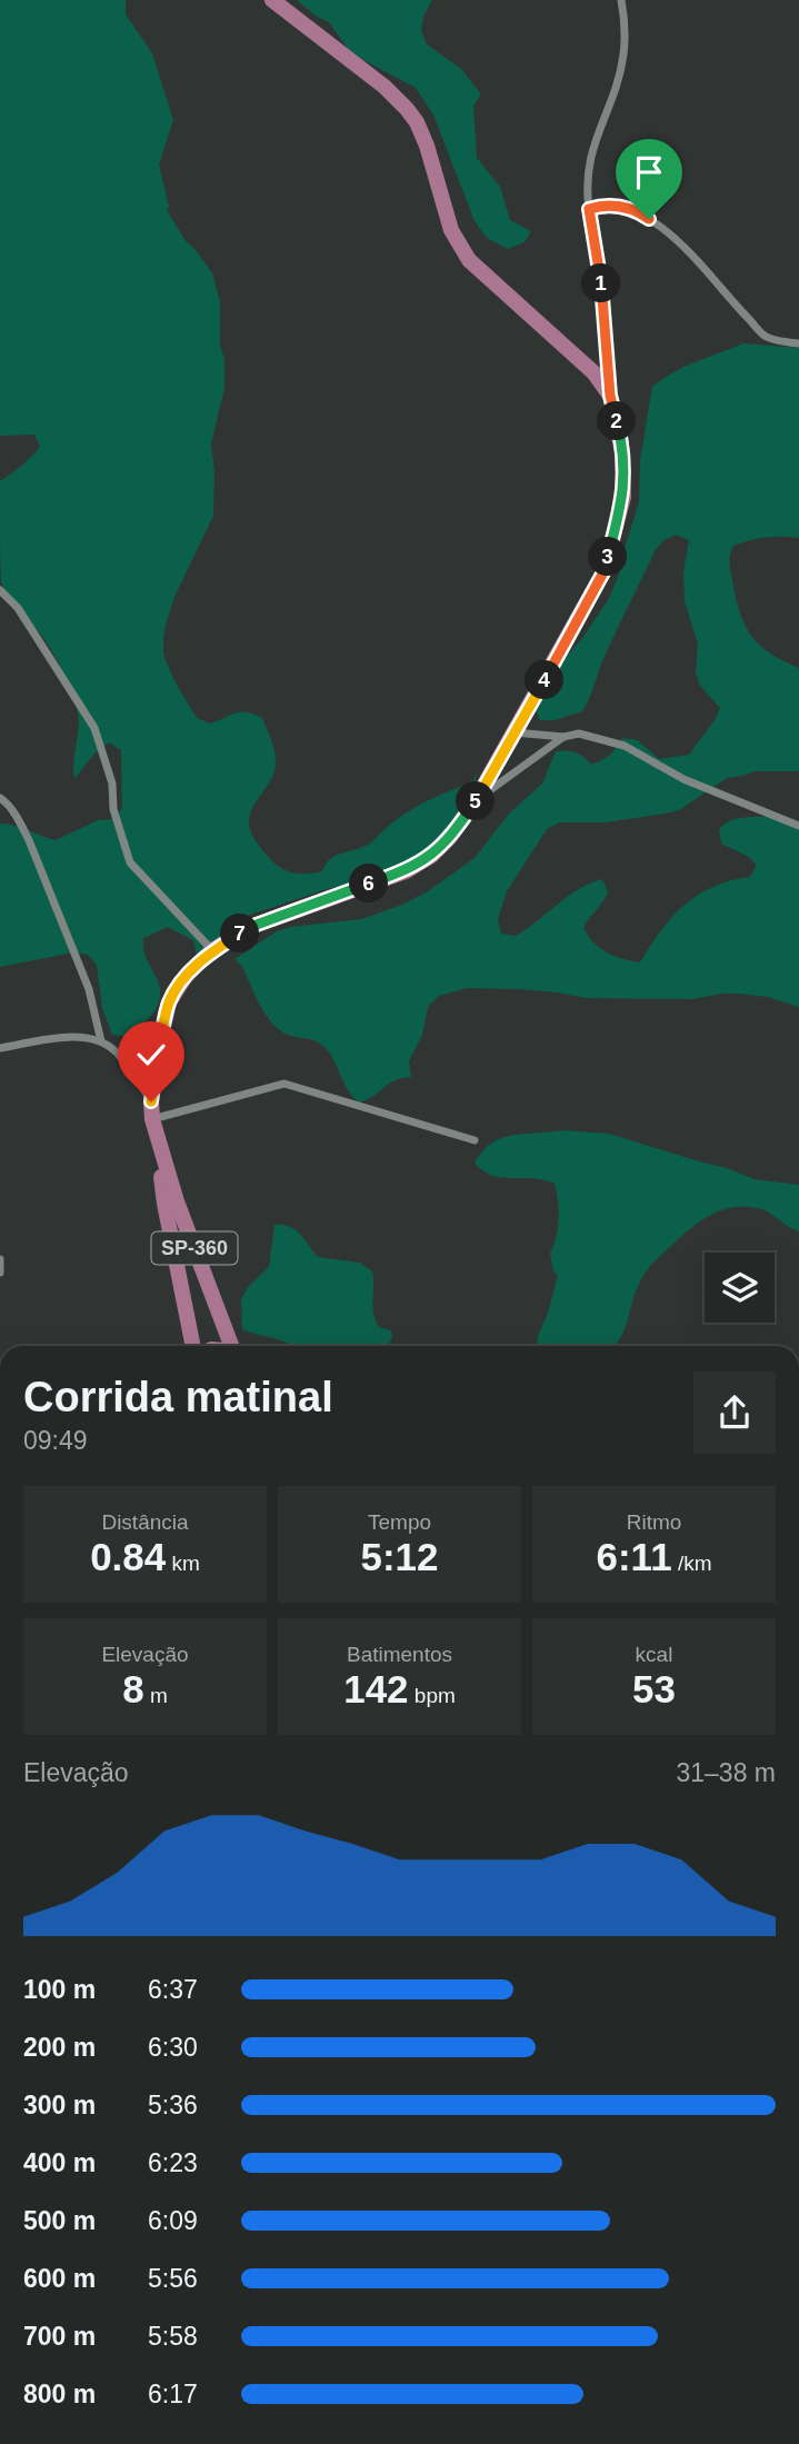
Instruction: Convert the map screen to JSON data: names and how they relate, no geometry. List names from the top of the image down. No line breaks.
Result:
{"streets":{"main road":["SP-360"]},"page":{"pins":["1","2","3","4","5","6","7"],"heading":["Corrida matinal","09:49"],"stats":[["Distância","0.84 km"],["Tempo","5:12"],["Ritmo","6:11 /km"],["Elevação","8 m"],["Batimentos","142 bpm"],["kcal","53"]],"chart":["Elevação","31–38 m"],"list":[{"name":"100 m","note":"6:37"},{"name":"200 m","note":"6:30"},{"name":"300 m","note":"5:36"},{"name":"400 m","note":"6:23"},{"name":"500 m","note":"6:09"},{"name":"600 m","note":"5:56"},{"name":"700 m","note":"5:58"},{"name":"800 m","note":"6:17"}]}}
